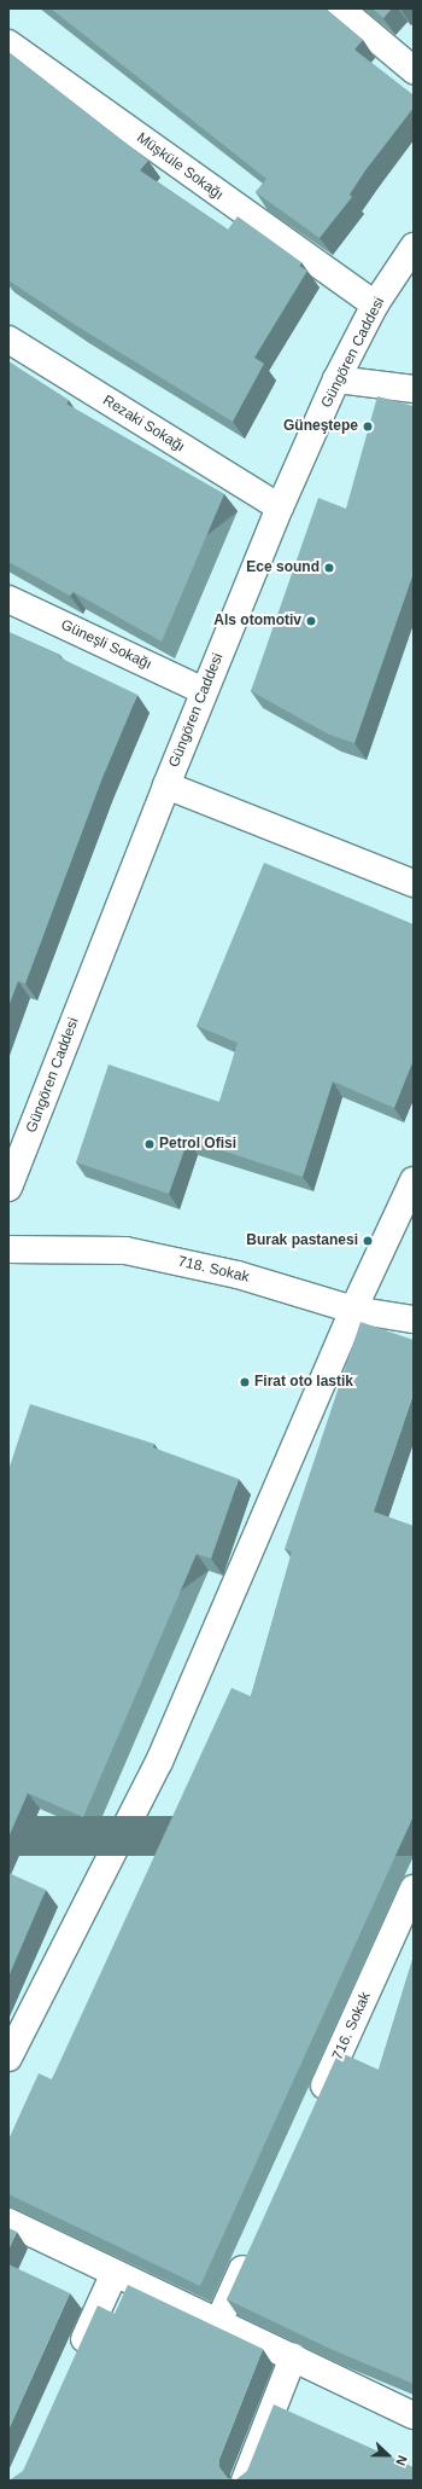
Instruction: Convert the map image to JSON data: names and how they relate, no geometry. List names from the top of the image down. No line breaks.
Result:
{"streets":{"street":["Müşküle Sokağı","Güngören Caddesi","Rezaki Sokağı","Güneşli Sokağı","718. Sokak","716. Sokak"]},"crossings":[["Müşküle Sokağı","Güngören Caddesi"],["Güngören Caddesi","Rezaki Sokağı"],["Güngören Caddesi","Güneşli Sokağı"]],"places":["Güneştepe","Ece sound","Als otomotiv","Petrol Ofisi","Burak pastanesi","Firat oto lastik"],"north":"right"}
